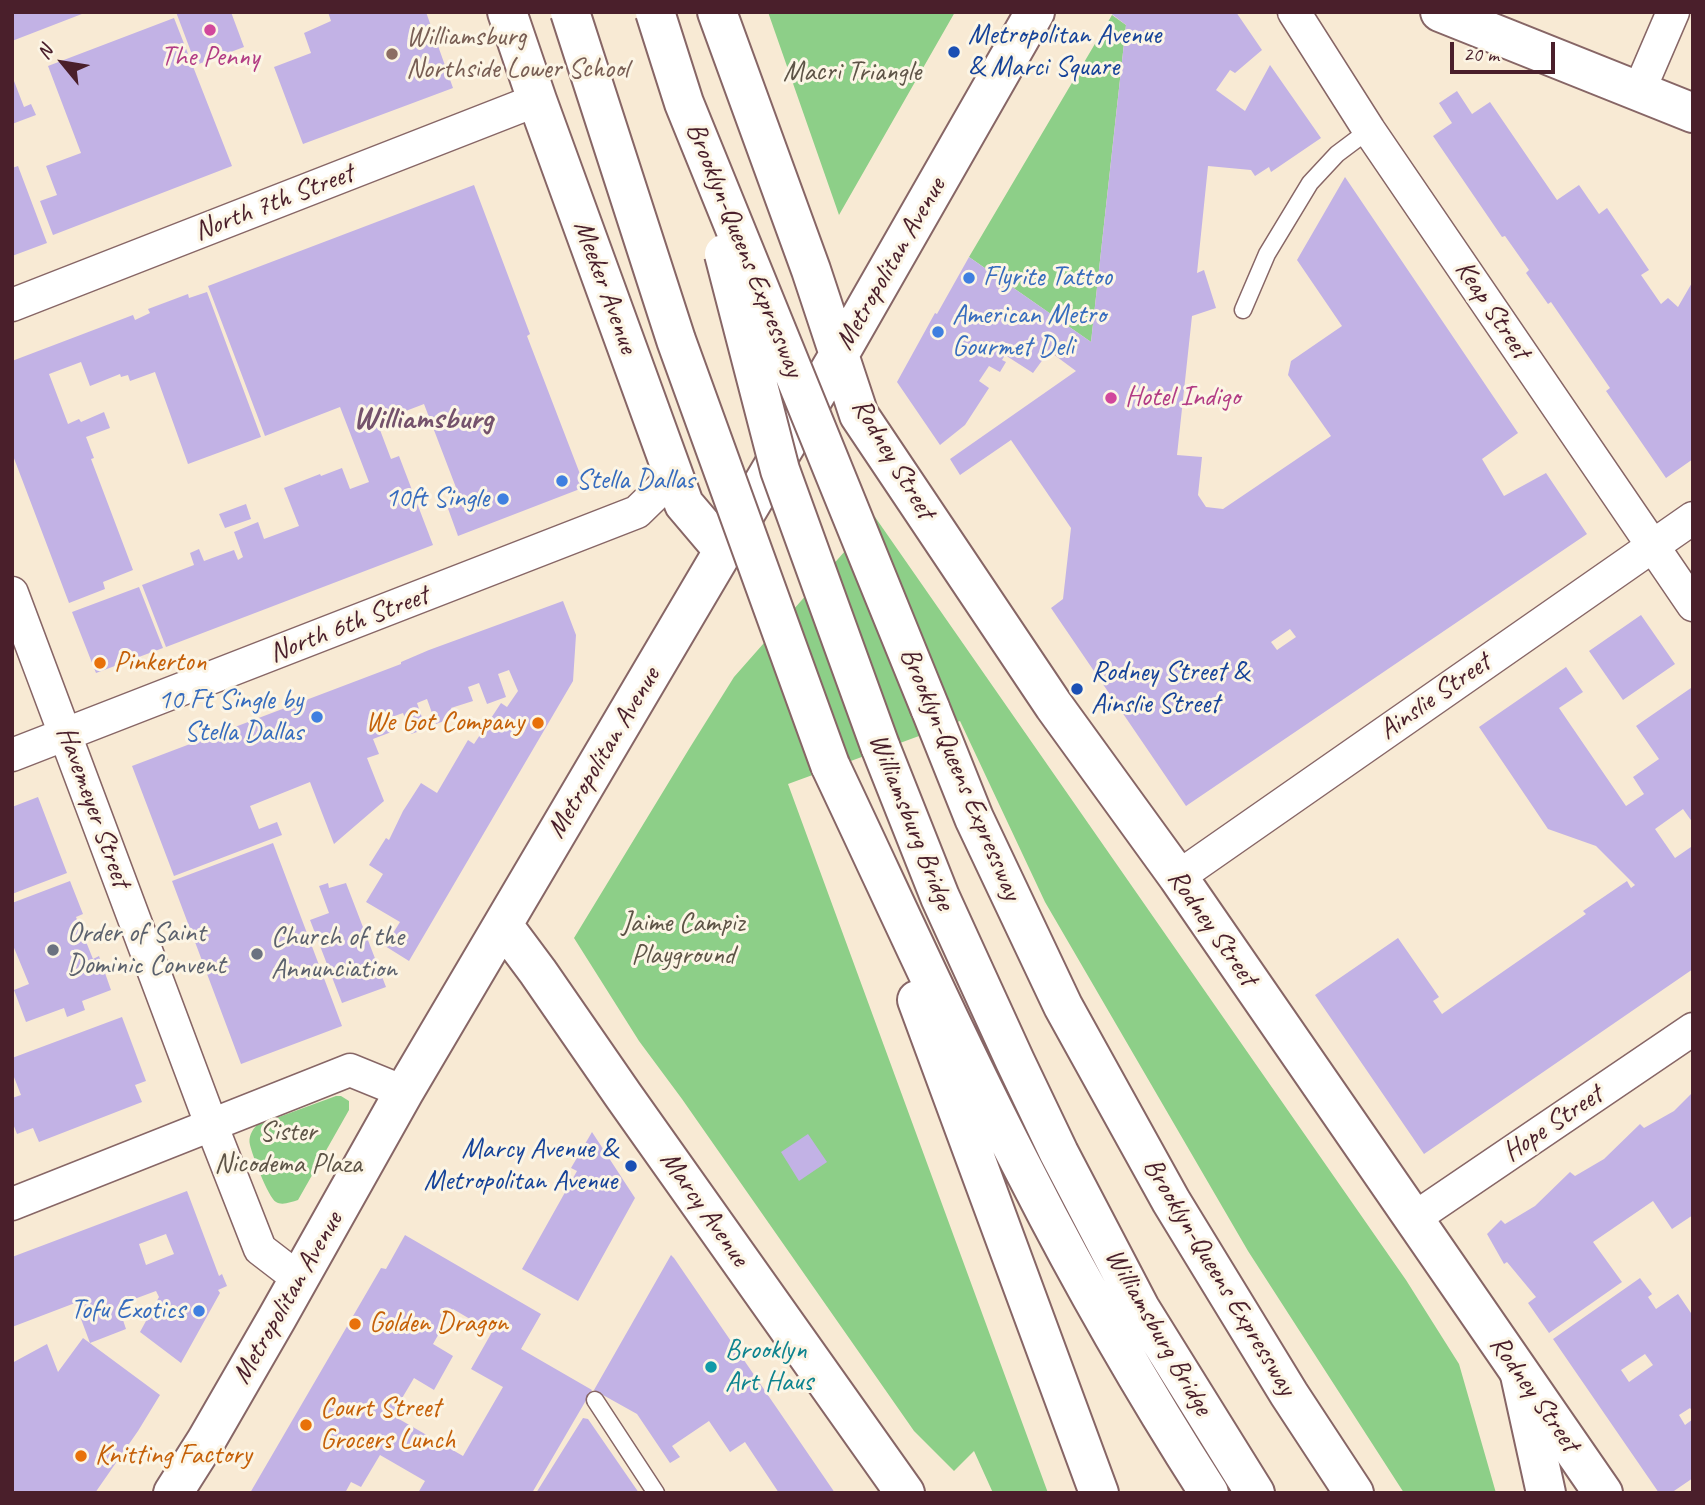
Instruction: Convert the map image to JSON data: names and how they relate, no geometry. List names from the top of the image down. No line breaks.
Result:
{"streets":{"main road":["Brooklyn-Queens Expressway","Metropolitan Avenue","Meeker Avenue","Rodney Street","Williamsburg Bridge","Marcy Avenue"],"street":["North 7th Street","Keap Street","North 6th Street","Ainslie Street","Havemeyer Street","Hope Street"]},"crossings":[["North 7th Street","Meeker Avenue"],["Brooklyn-Queens Expressway","Williamsburg Bridge"],["Metropolitan Avenue","Meeker Avenue"],["Metropolitan Avenue","Rodney Street"],["Metropolitan Avenue","Havemeyer Street"],["Metropolitan Avenue","Marcy Avenue"],["Meeker Avenue","North 6th Street"],["Keap Street","Ainslie Street"],["Rodney Street","Ainslie Street"],["Rodney Street","Hope Street"],["North 6th Street","Havemeyer Street"]],"districts":["Williamsburg"],"parks":["Macri Triangle","Jaime Campiz Playground","Sister Nicodema Plaza"],"places":["The Penny","Metropolitan Avenue & Marci Square","Williamsburg Northside Lower School","Flyrite Tattoo","American Metro Gourmet Deli","Hotel Indigo","Stella Dallas","10ft Single","Pinkerton","Rodney Street & Ainslie Street","10 Ft Single by Stella Dallas","We Got Company","Order of Saint Dominic Convent","Church of the Annunciation","Marcy Avenue & Metropolitan Avenue","Tofu Exotics","Golden Dragon","Brooklyn Art Haus","Court Street Grocers Lunch","Knitting Factory"],"scale_bar":"20 m","north":"top left"}
